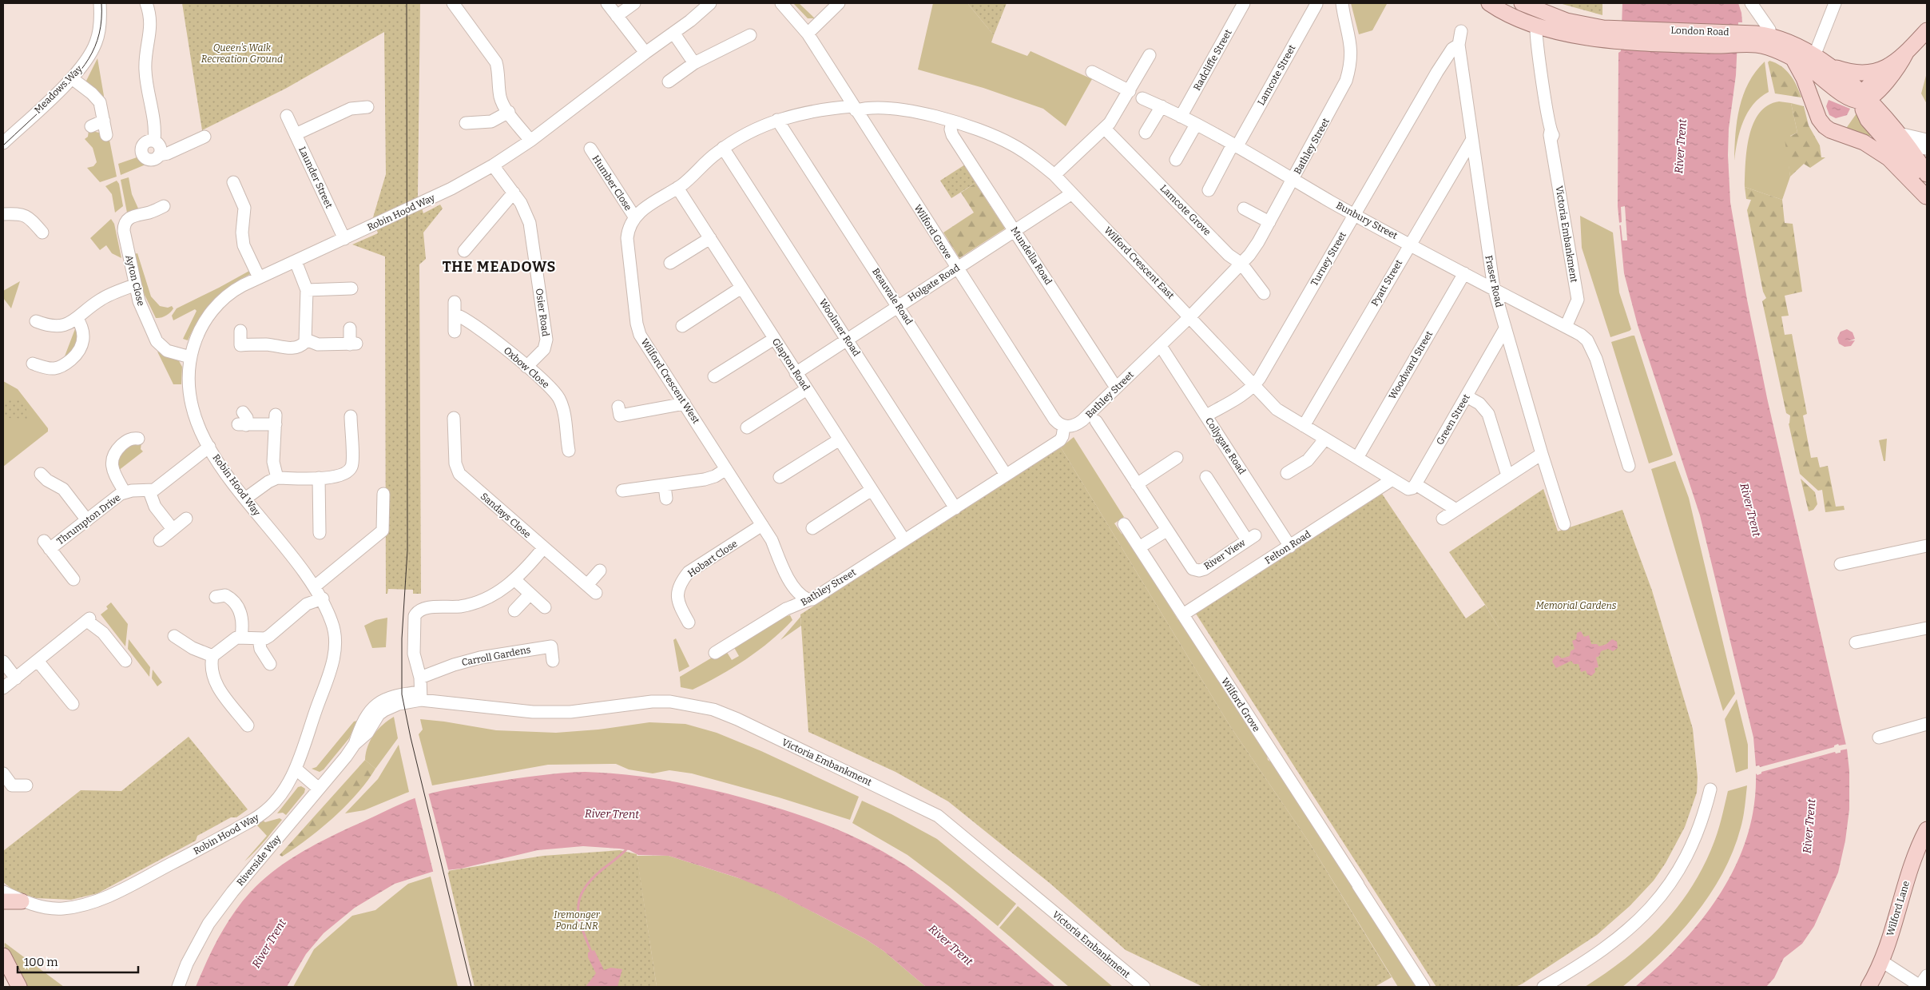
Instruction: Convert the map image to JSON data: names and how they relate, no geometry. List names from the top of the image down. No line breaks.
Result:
{"streets":{"main road":["London Road","Wilford Lane"],"street":["Radcliffe Street","Lamcote Street","Meadows Way","Bathley Street","Launder Street","Humber Close","Lamcote Grove","Robin Hood Way","Bunbury Street","Wilford Grove","Victoria Embankment","Mundella Road","Turney Street","Wilford Crescent East","Ayton Close","Fraser Road","Holgate Road","Pyatt Street","Beauvale Road","Osier Road","Woolmer Road","Glapton Road","Woodward Street","Oxbow Close","Wilford Crescent West","Green Street","Collygate Road","Sandays Close","Thrumpton Drive","Felton Road","River View","Hobart Close","Carroll Gardens","Riverside Way"]},"crossings":[["London Road","Victoria Embankment"],["Radcliffe Street","Bunbury Street"],["Lamcote Street","Bunbury Street"],["Bathley Street","Lamcote Grove"],["Bathley Street","Bunbury Street"],["Bathley Street","Wilford Grove"],["Bathley Street","Mundella Road"],["Bathley Street","Wilford Crescent East"],["Bathley Street","Beauvale Road"],["Bathley Street","Woolmer Road"],["Bathley Street","Glapton Road"],["Bathley Street","Wilford Crescent West"],["Bathley Street","Collygate Road"],["Launder Street","Robin Hood Way"],["Humber Close","Wilford Crescent West"],["Robin Hood Way","Ayton Close"],["Robin Hood Way","Osier Road"],["Robin Hood Way","Thrumpton Drive"],["Bunbury Street","Victoria Embankment"],["Bunbury Street","Turney Street"],["Bunbury Street","Fraser Road"],["Bunbury Street","Pyatt Street"],["Bunbury Street","Woodward Street"],["Wilford Grove","Wilford Crescent East"],["Wilford Grove","Holgate Road"],["Wilford Grove","Felton Road"],["Victoria Embankment","Riverside Way"],["Mundella Road","Wilford Crescent East"],["Mundella Road","Holgate Road"],["Turney Street","Wilford Crescent East"],["Turney Street","Fraser Road"],["Turney Street","Collygate Road"],["Wilford Crescent East","Holgate Road"],["Wilford Crescent East","Pyatt Street"],["Wilford Crescent East","Woodward Street"],["Wilford Crescent East","Felton Road"],["Fraser Road","Pyatt Street"],["Fraser Road","Green Street"],["Holgate Road","Beauvale Road"],["Holgate Road","Woolmer Road"],["Holgate Road","Glapton Road"],["Osier Road","Oxbow Close"],["Wilford Crescent West","Hobart Close"],["Collygate Road","Felton Road"]],"districts":["THE MEADOWS"],"water":["River Trent"],"parks":["Queen's Walk Recreation Ground","Memorial Gardens","Iremonger Pond LNR"],"scale_bar":"100 m"}
